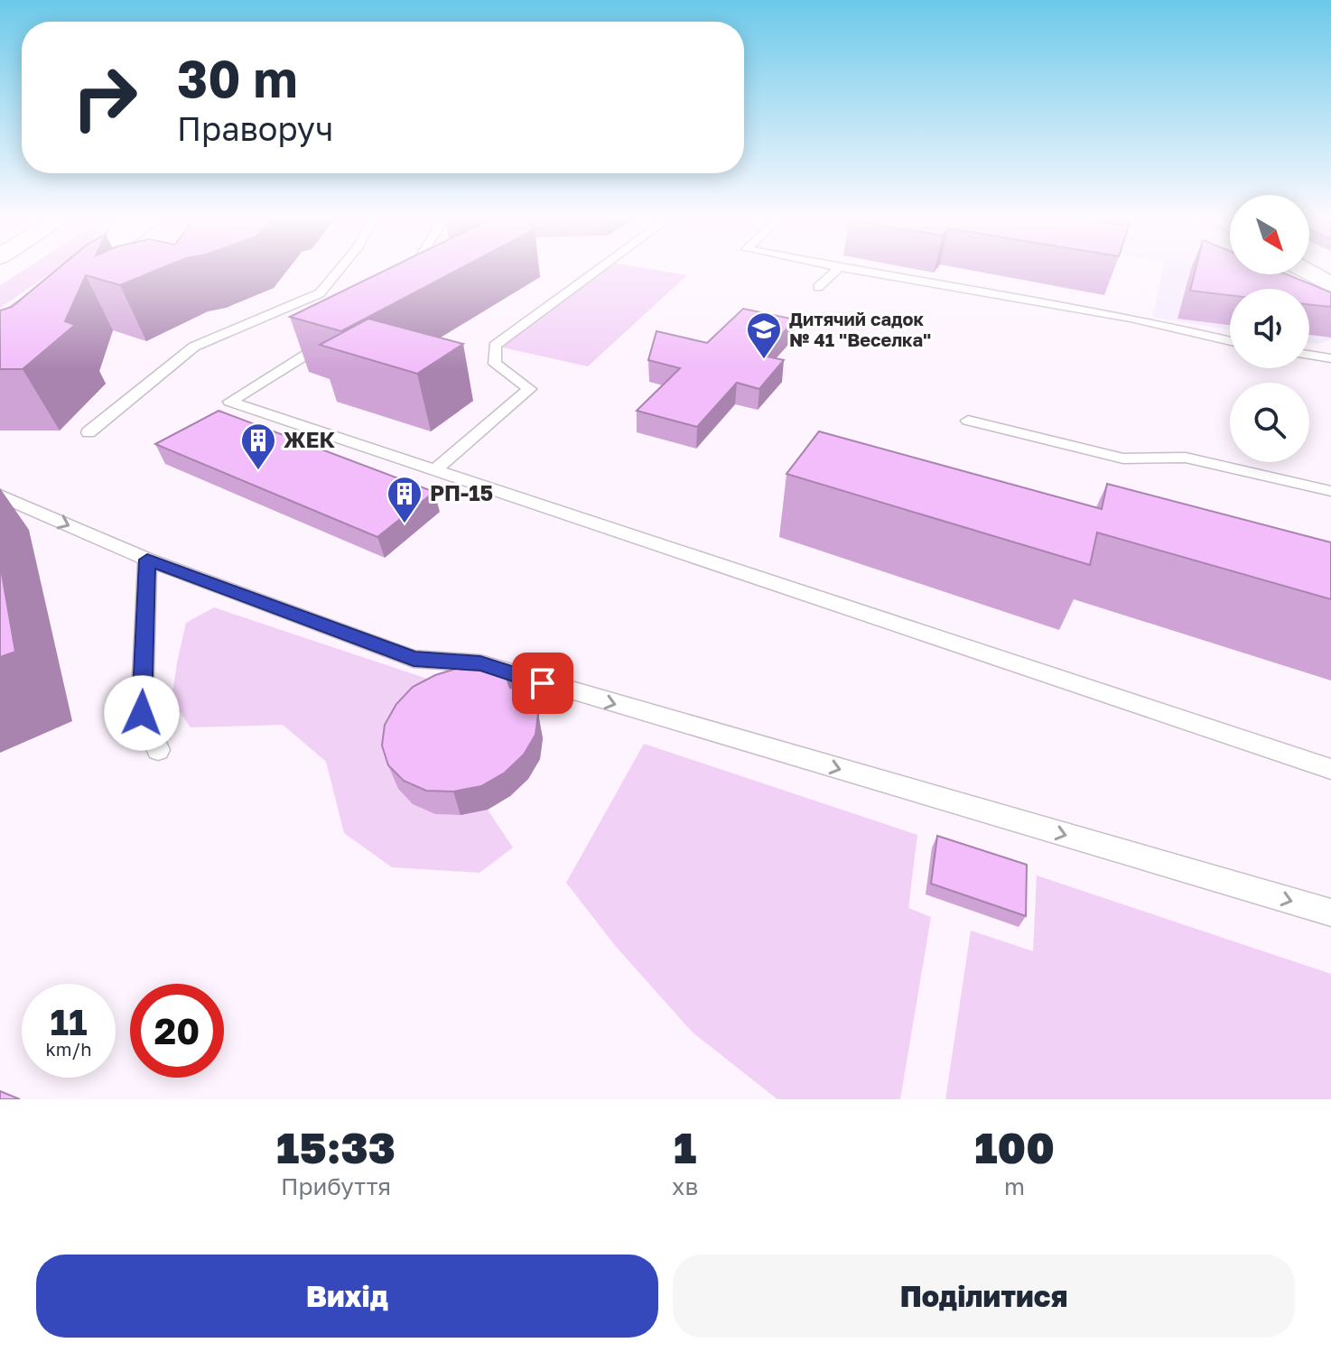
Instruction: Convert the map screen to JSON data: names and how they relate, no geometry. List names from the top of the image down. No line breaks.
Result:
{"places":{"school or university":["Дитячий садок № 41 \"Веселка\""],"building":["ЖЕК","РП-15"]},"north":"bottom right","page":{"turn":["30 m","Праворуч"],"speed":"11 km/h","limit":"20","eta":["15:33","Прибуття","1","хв","100","m"],"buttons":["Вихід","Поділитися"]}}
